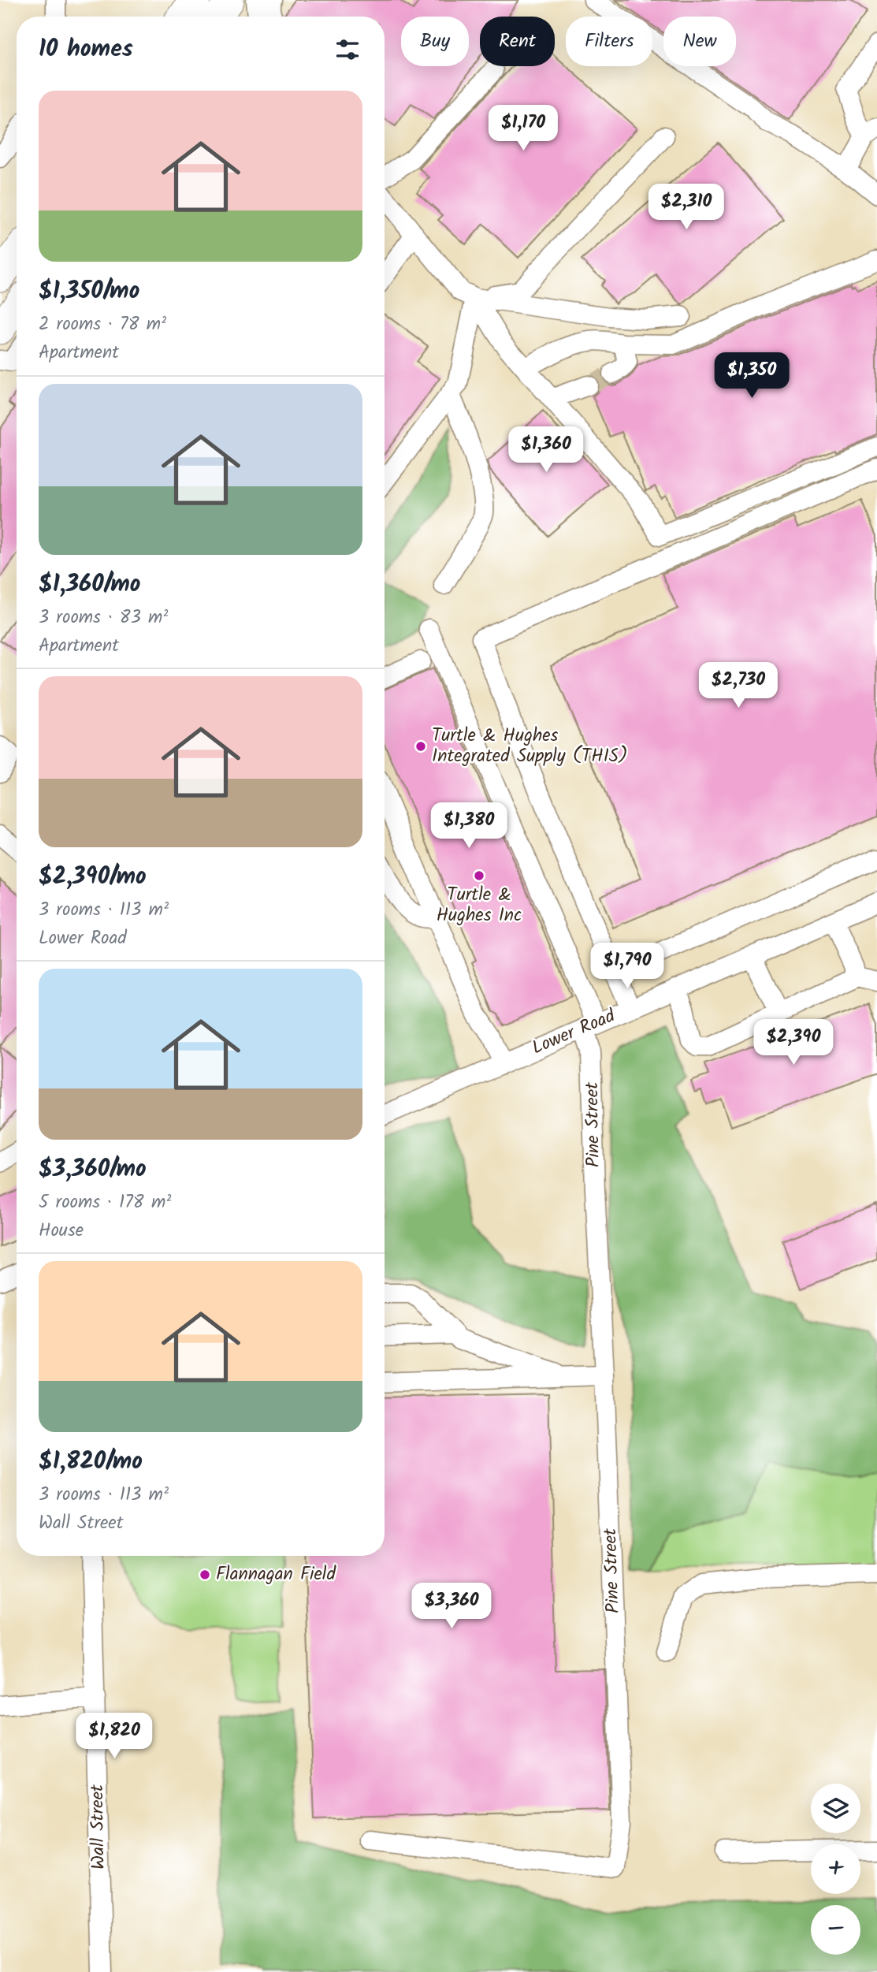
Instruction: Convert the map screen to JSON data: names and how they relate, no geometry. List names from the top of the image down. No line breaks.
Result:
{"streets":{"street":["Lower Road","Pine Street","Wall Street"]},"crossings":[["Lower Road","Pine Street"]],"places":["Turtle & Hughes Integrated Supply (THIS)","Turtle & Hughes Inc","Flannagan Field"],"page":{"chip":["Buy","Rent","Filters","New"],"heading":"10 homes","list":[{"name":"$1,350/mo","note":"2 rooms · 78 m² · Apartment"},{"name":"$1,360/mo","note":"3 rooms · 83 m² · Apartment"},{"name":"$2,390/mo","note":"3 rooms · 113 m² · Lower Road"},{"name":"$3,360/mo","note":"5 rooms · 178 m² · House"},{"name":"$1,820/mo","note":"3 rooms · 113 m² · Wall Street"}],"price":["$1,170","$2,310","$1,350","$1,360","$2,730","$1,380","$1,790","$2,390","$3,360","$1,820"],"map_buttons":["+","−"]}}
